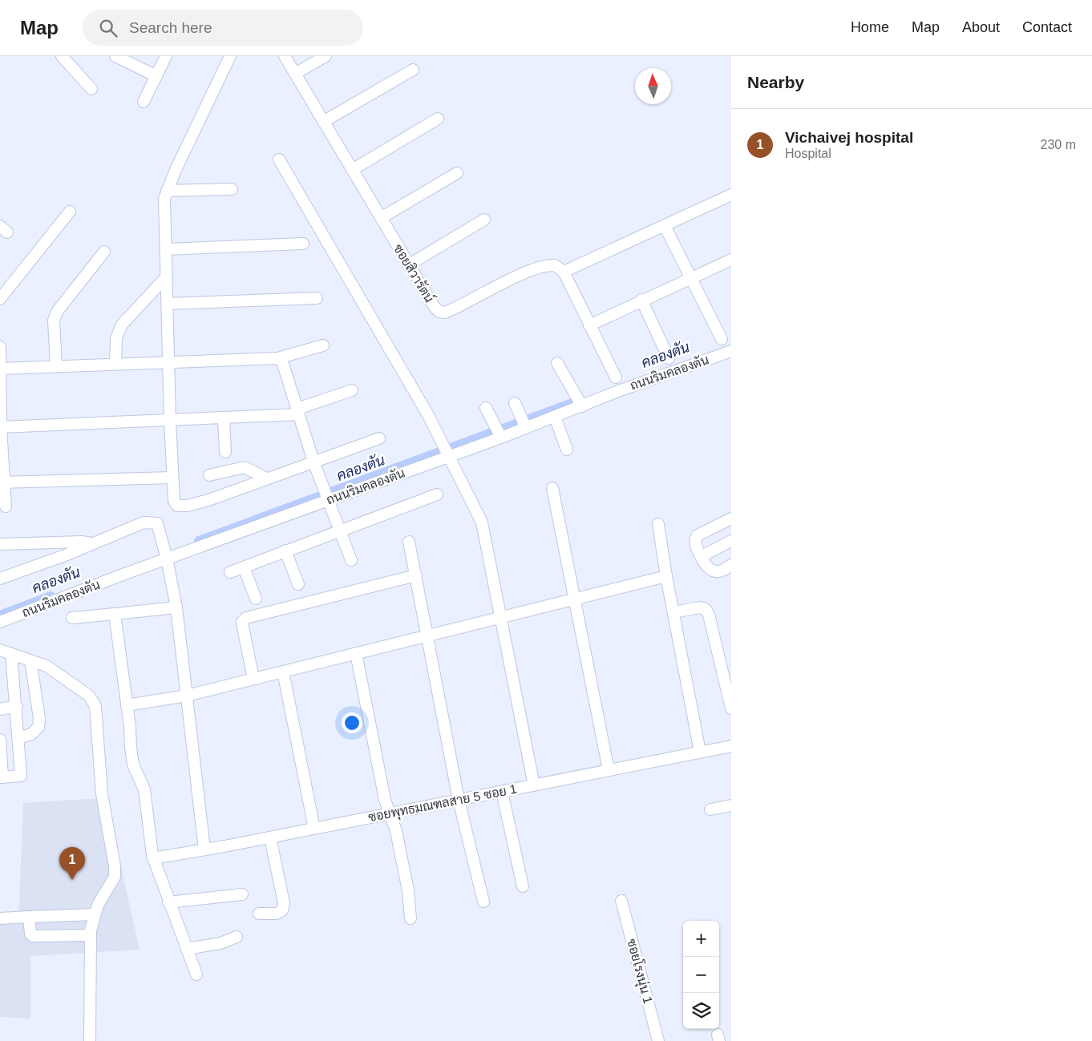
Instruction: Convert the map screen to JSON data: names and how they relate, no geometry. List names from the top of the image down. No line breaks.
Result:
{"streets":{"street":["ซอยสิวารัตน์","ถนนริมคลองตัน","ซอยพุทธมณฑลสาย 5 ซอย 1","ซอยโรงนุ่น 1"]},"water":["คลองตัน"],"north":"top","page":{"header":"Map","search":"Search here","nav":["Home","Map","About","Contact"],"heading":"Nearby","list":[{"mark":"1","name":"Vichaivej hospital","note":"Hospital","value":"230 m"}],"pins":"1","map_buttons":["+","−"]}}
